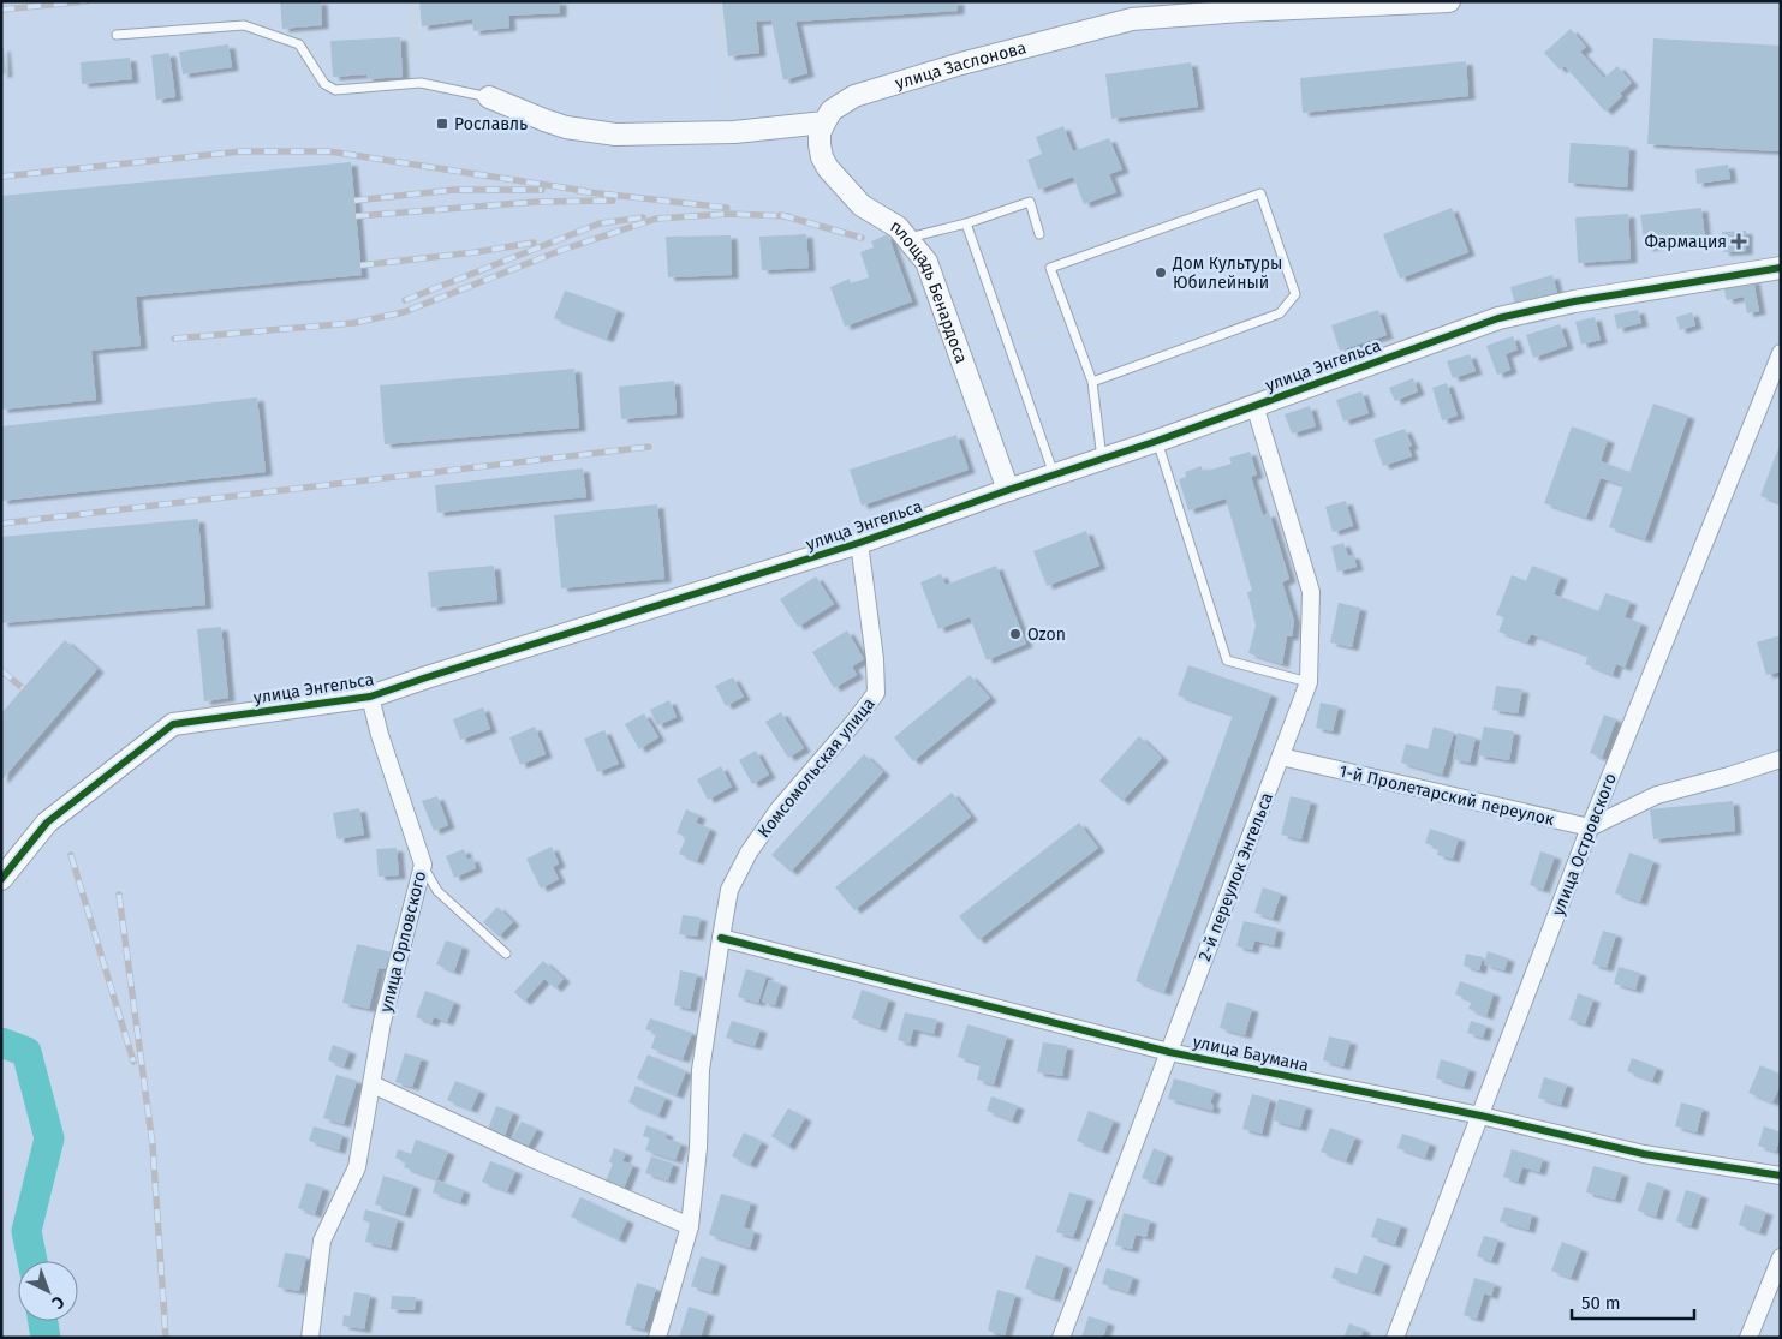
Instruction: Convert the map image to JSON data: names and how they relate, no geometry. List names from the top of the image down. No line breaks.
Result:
{"streets":{"street":["улица Заслонова","площадь Бенардоса","улица Энгельса","Комсомольская улица","1-й Пролетарский переулок","улица Островского","2-й переулок Энгельса","улица Орловского","улица Баумана"]},"crossings":[["улица Заслонова","площадь Бенардоса"],["площадь Бенардоса","улица Энгельса"],["улица Энгельса","Комсомольская улица"],["улица Энгельса","2-й переулок Энгельса"],["улица Энгельса","улица Орловского"],["Комсомольская улица","улица Баумана"],["1-й Пролетарский переулок","улица Островского"],["1-й Пролетарский переулок","2-й переулок Энгельса"],["улица Островского","улица Баумана"],["2-й переулок Энгельса","улица Баумана"]],"places":{"transit":["Рославль"],"health":["Фармация"],"other":["Дом Культуры Юбилейный","Ozon"]},"scale_bar":"50 m","north":"bottom right"}
